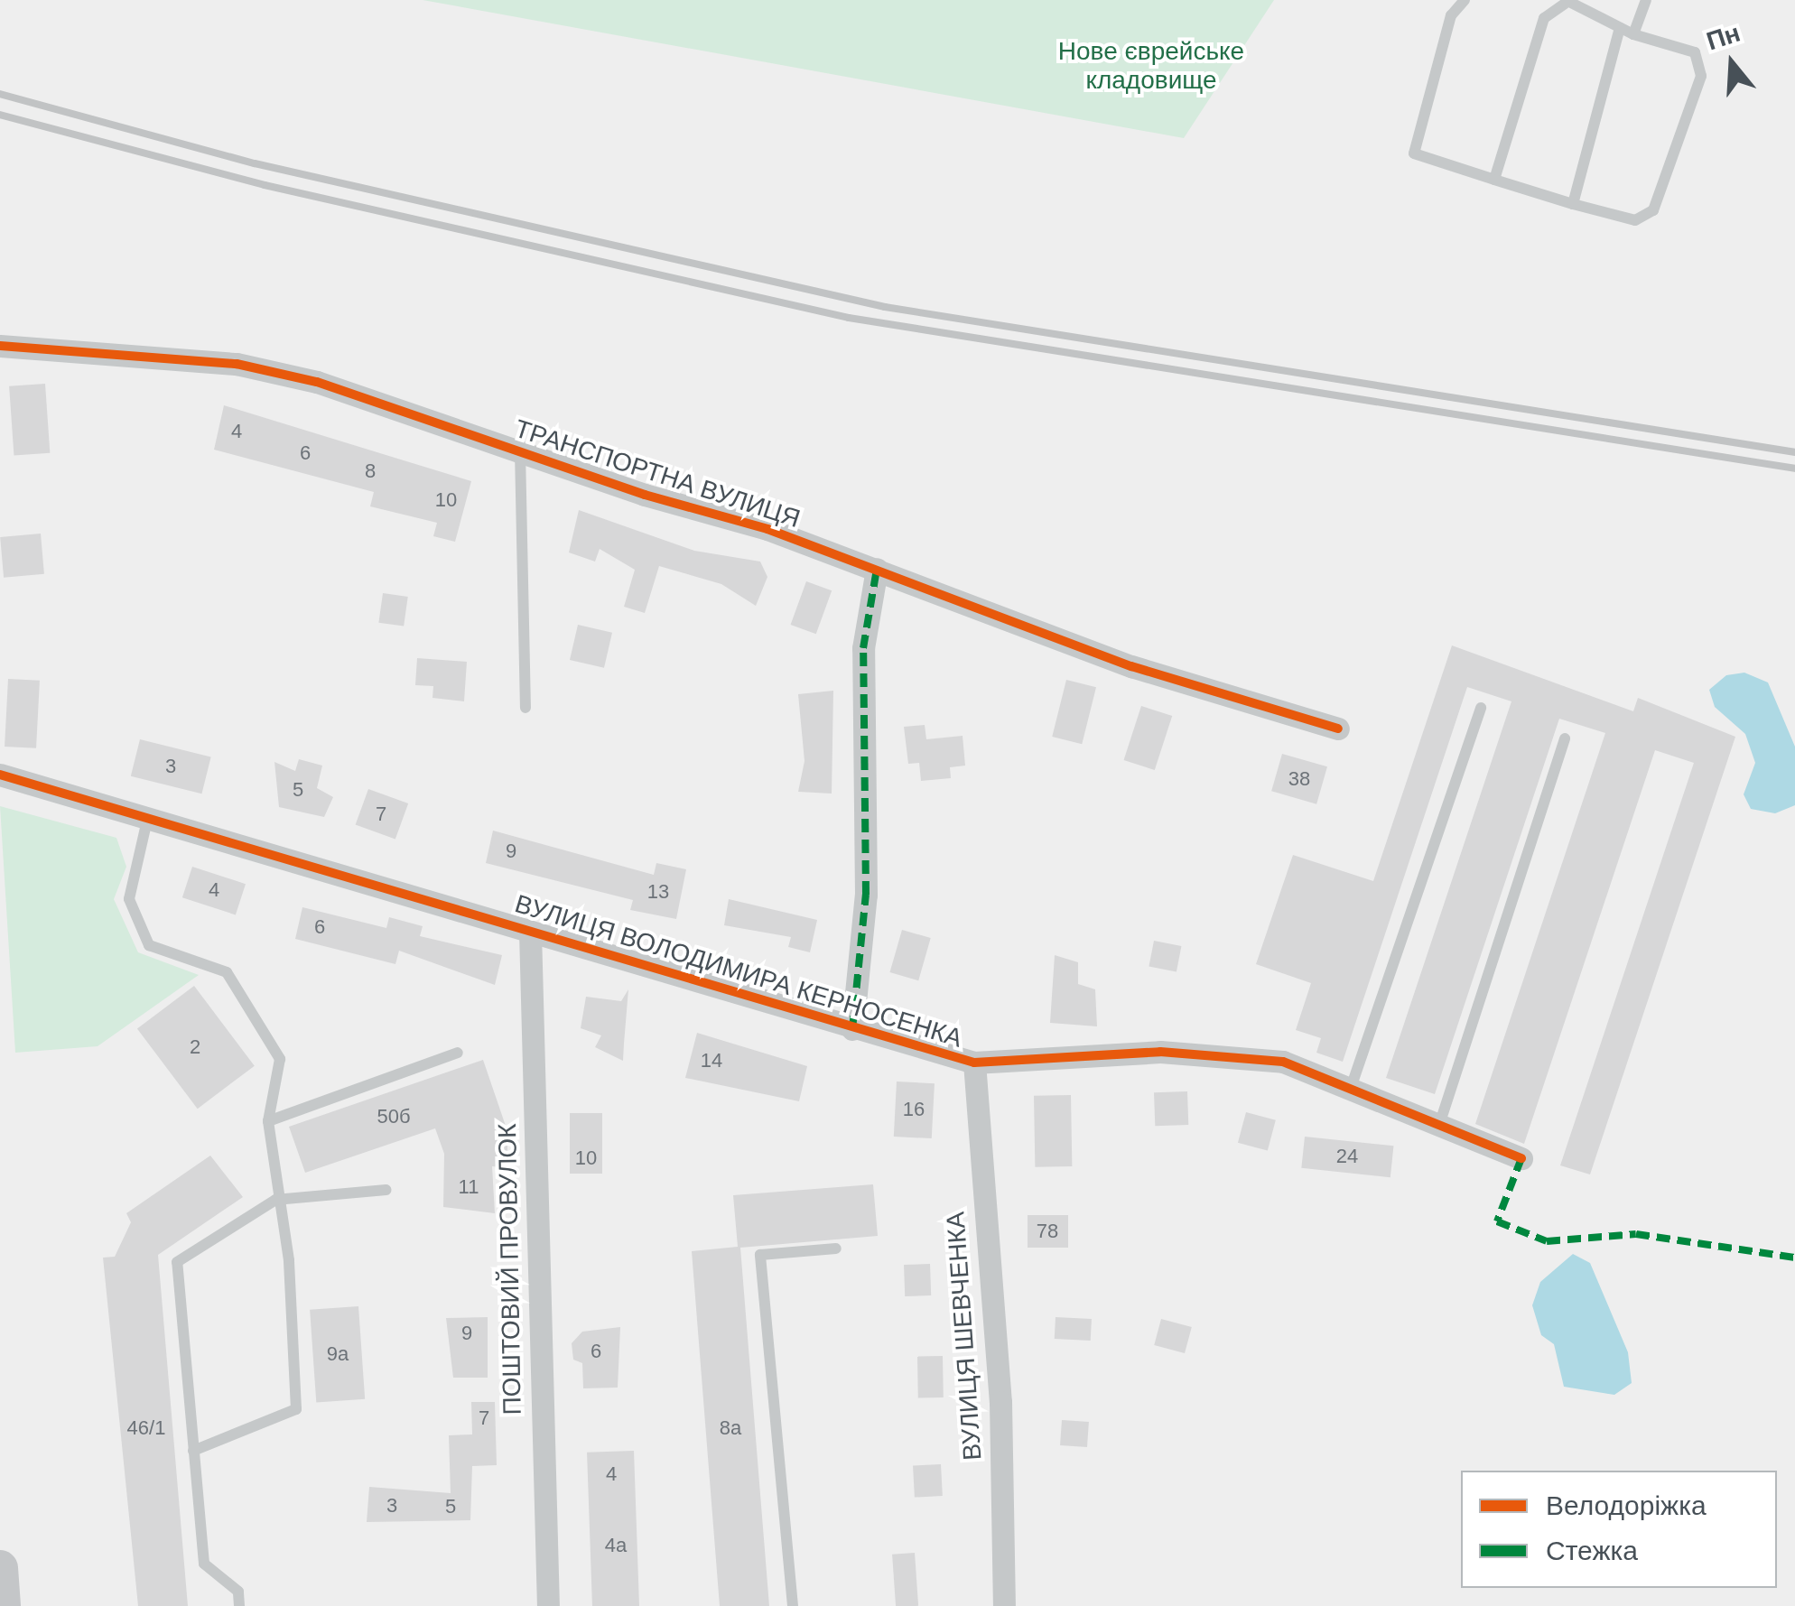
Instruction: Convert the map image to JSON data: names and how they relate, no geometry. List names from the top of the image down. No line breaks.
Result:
{"streets":{"street":["ТРАНСПОРТНА ВУЛИЦЯ","ВУЛИЦЯ ВОЛОДИМИРА КЕРНОСЕНКА","ПОШТОВИЙ ПРОВУЛОК","ВУЛИЦЯ ШЕВЧЕНКА"]},"crossings":[["ВУЛИЦЯ ВОЛОДИМИРА КЕРНОСЕНКА","ПОШТОВИЙ ПРОВУЛОК"],["ВУЛИЦЯ ВОЛОДИМИРА КЕРНОСЕНКА","ВУЛИЦЯ ШЕВЧЕНКА"]],"parks":["Нове єврейське кладовище"],"house_numbers":["4","6","8","10","3","38","5","7","9","4","13","6","2","14","16","50б","24","10","11","78","9","6","9а","7","46/1","8а","4","3","5","4а"],"legend":["Велодоріжка","Стежка"],"north":"top"}
